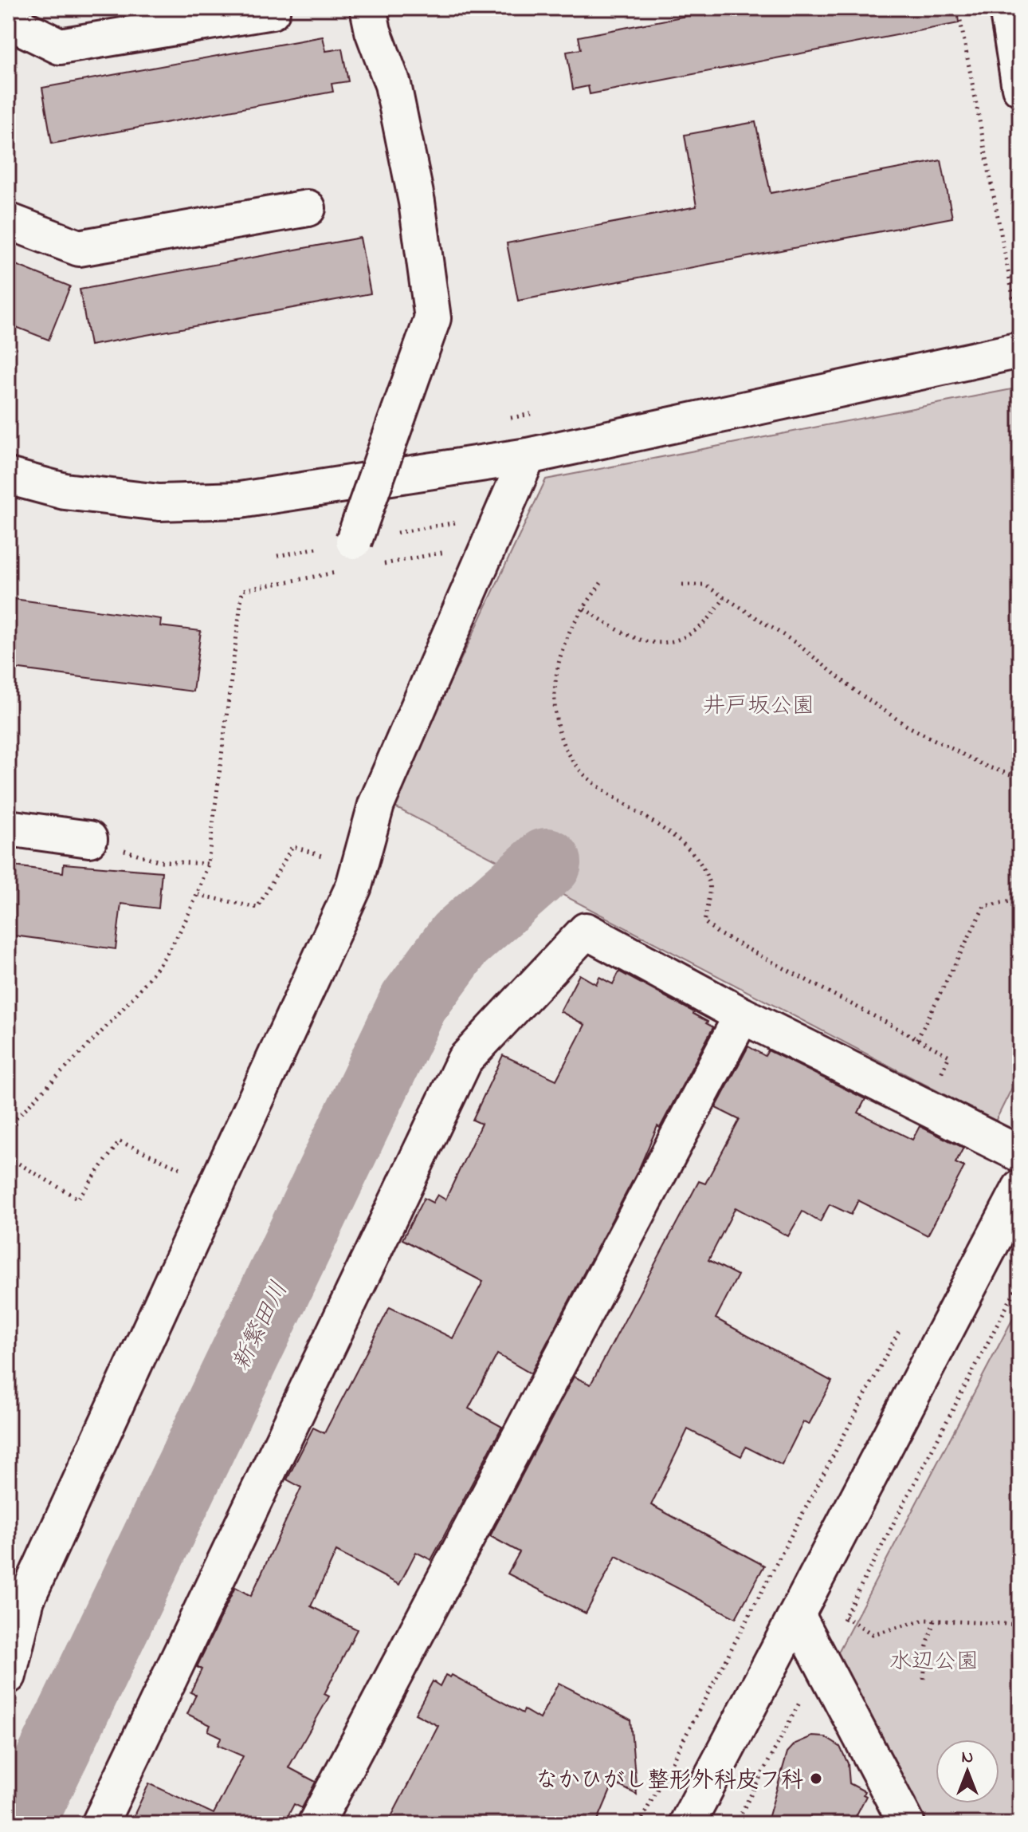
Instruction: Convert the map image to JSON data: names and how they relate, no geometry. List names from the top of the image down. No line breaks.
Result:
{"water":["新繁田川"],"parks":["井戸坂公園","水辺公園"],"places":["なかひがし整形外科皮フ科"],"north":"top"}
